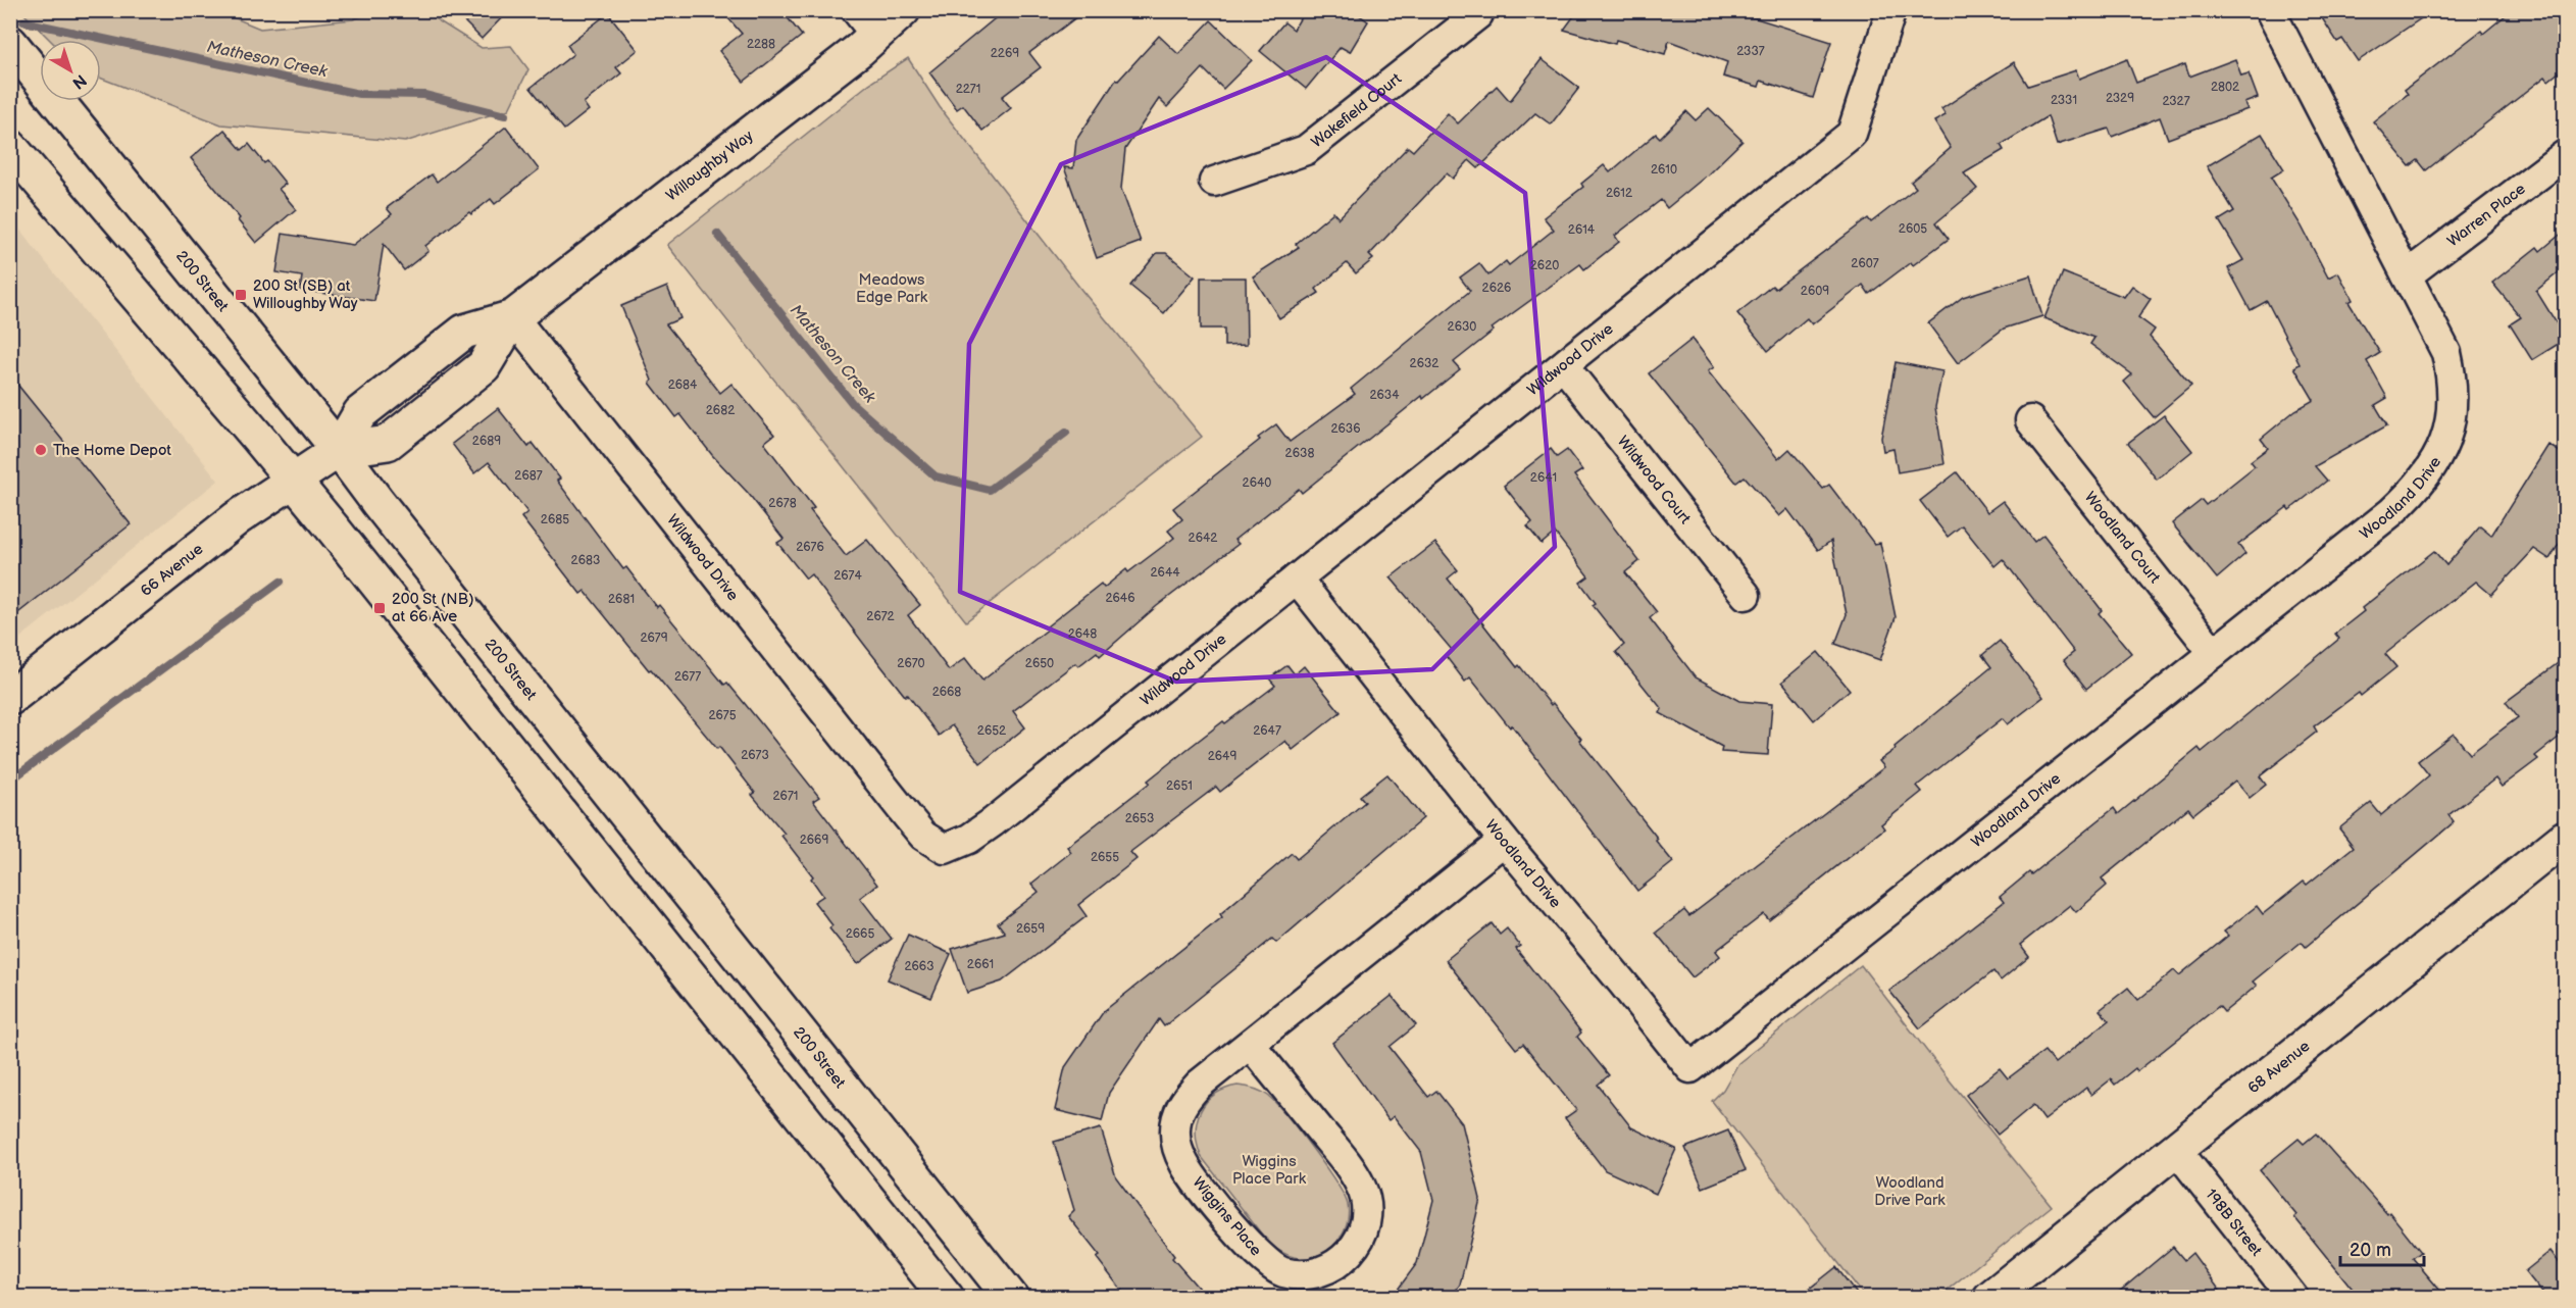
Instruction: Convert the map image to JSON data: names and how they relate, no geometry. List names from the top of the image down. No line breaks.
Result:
{"streets":{"main road":["Willoughby Way","200 Street","66 Avenue","68 Avenue"],"street":["Wakefield Court","Warren Place","Wildwood Drive","Wildwood Court","Woodland Drive","Woodland Court","Wiggins Place","198B Street"]},"crossings":[["Willoughby Way","200 Street"],["Willoughby Way","Wildwood Drive"],["Willoughby Way","66 Avenue"],["Warren Place","Woodland Drive"],["200 Street","66 Avenue"],["Wildwood Drive","Wildwood Court"],["Wildwood Drive","Woodland Drive"],["Woodland Drive","Woodland Court"],["Woodland Drive","Wiggins Place"],["68 Avenue","198B Street"]],"water":["Matheson Creek"],"parks":["Meadows Edge Park","Wiggins Place Park","Woodland Drive Park"],"places":{"transit":["200 St (SB) at Willoughby Way","200 St (NB) at 66 Ave"],"other":["The Home Depot"]},"house_numbers":["2288","2337","2269","2802","2271","2329","2331","2327","2610","2612","2605","2614","2607","2620","2626","2609","2630","2632","2684","2634","2682","2636","2689","2638","2687","2641","2640","2678","2685","2642","2676","2683","2644","2674","2646","2681","2672","2648","2679","2670","2650","2677","2668","2675","2652","2647","2673","2649","2651","2671","2653","2669","2655","2659","2665","2661","2663"],"scale_bar":"20 m","north":"bottom right"}
